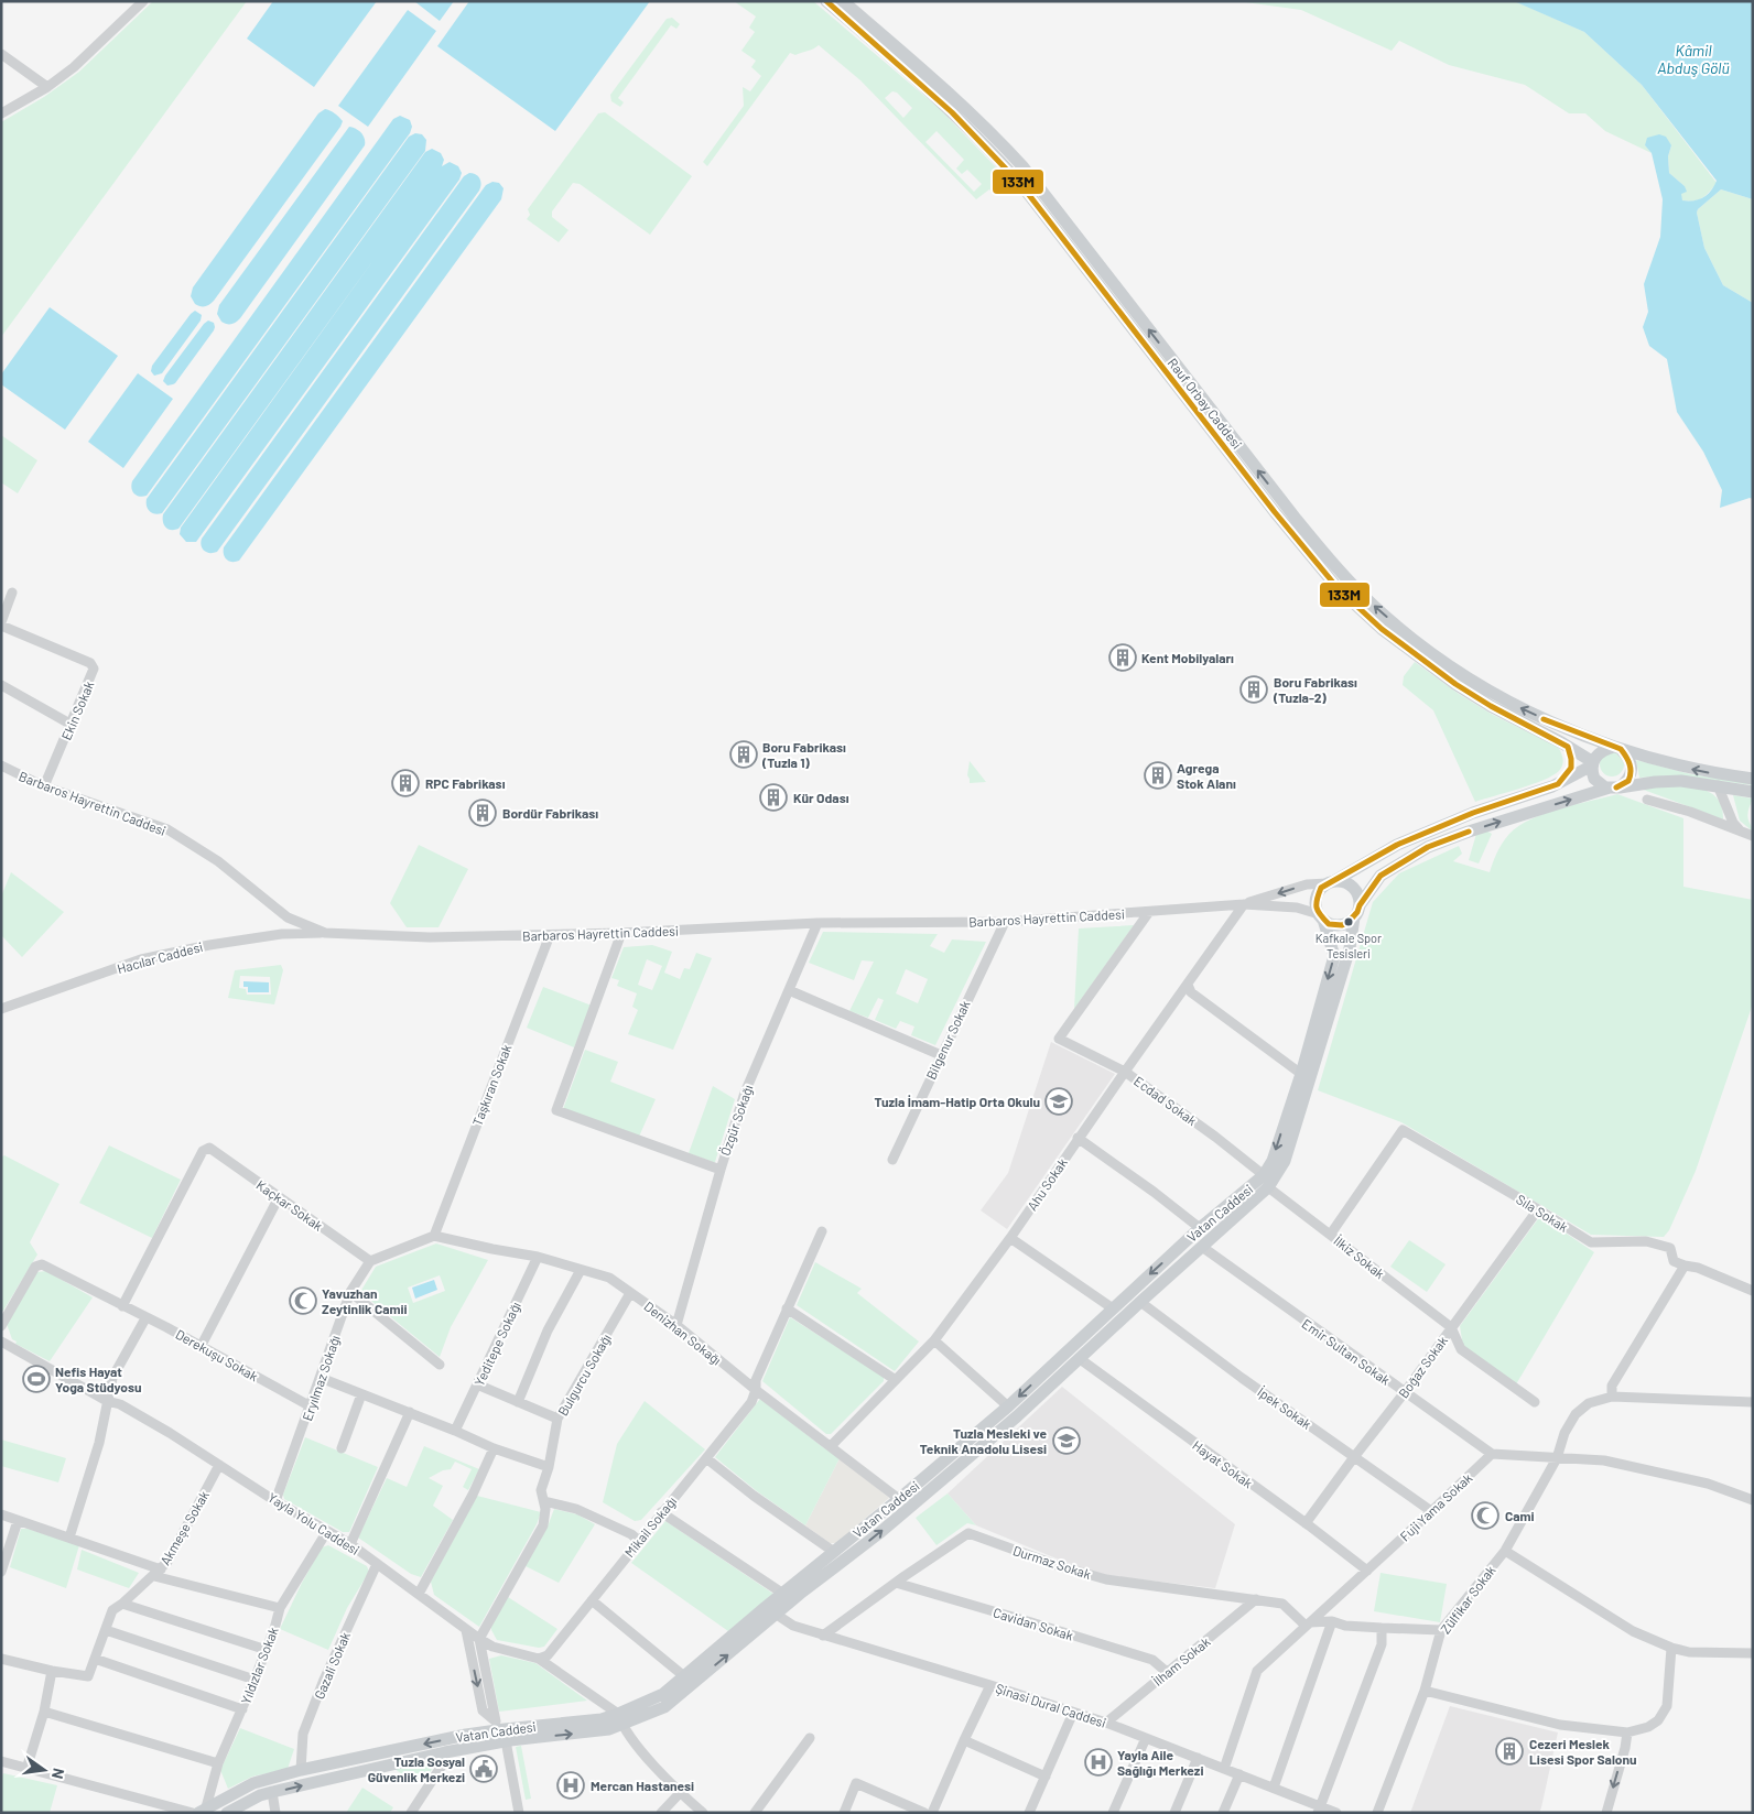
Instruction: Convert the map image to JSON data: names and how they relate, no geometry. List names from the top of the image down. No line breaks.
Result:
{"streets":{"main road":["Rauf Orbay Caddesi","Vatan Caddesi"],"street":["Ekin Sokak","Barbaros Hayrettin Caddesi","Hacılar Caddesi","Bilgenur Sokak","Taşkıran Sokak","Ecdad Sokak","Özgür Sokağı","Ahu Sokak","Kaçkar Sokak","Sıla Sokak","İlkiz Sokak","Denizhan Sokağı","Yeditepe Sokağı","Emir Sultan Sokak","Derekuşu Sokak","Boğaz Sokak","Bulgurcu Sokağı","Eryılmaz Sokağı","İpek Sokak","Hayat Sokak","Fuji Yama Sokak","Yayla Yolu Caddesi","Mikail Sokağı","Akmeşe Sokak","Durmaz Sokak","Zülfikar Sokak","Cavidan Sokak","İlham Sokak","Yıldızlar Sokak","Gazali Sokak","Şinasi Dural Caddesi"]},"crossings":[["Ekin Sokak","Barbaros Hayrettin Caddesi"],["Barbaros Hayrettin Caddesi","Hacılar Caddesi"],["Barbaros Hayrettin Caddesi","Bilgenur Sokak"],["Barbaros Hayrettin Caddesi","Taşkıran Sokak"],["Barbaros Hayrettin Caddesi","Ecdad Sokak"],["Barbaros Hayrettin Caddesi","Özgür Sokağı"],["Barbaros Hayrettin Caddesi","Ahu Sokak"],["Taşkıran Sokak","Denizhan Sokağı"],["Ecdad Sokak","Ahu Sokak"],["Ecdad Sokak","Vatan Caddesi"],["Ecdad Sokak","İlkiz Sokak"],["Özgür Sokağı","Denizhan Sokağı"],["Ahu Sokak","Denizhan Sokağı"],["Kaçkar Sokak","Derekuşu Sokak"],["Kaçkar Sokak","Eryılmaz Sokağı"],["Vatan Caddesi","İlkiz Sokak"],["Vatan Caddesi","Denizhan Sokağı"],["Vatan Caddesi","Emir Sultan Sokak"],["Vatan Caddesi","İpek Sokak"],["Vatan Caddesi","Hayat Sokak"],["Vatan Caddesi","Yayla Yolu Caddesi"],["Vatan Caddesi","Yıldızlar Sokak"],["Vatan Caddesi","Gazali Sokak"],["Vatan Caddesi","Şinasi Dural Caddesi"],["Sıla Sokak","İlkiz Sokak"],["Sıla Sokak","Boğaz Sokak"],["İlkiz Sokak","Boğaz Sokak"],["Denizhan Sokağı","Yeditepe Sokağı"],["Denizhan Sokağı","Bulgurcu Sokağı"],["Denizhan Sokağı","Mikail Sokağı"],["Emir Sultan Sokak","Boğaz Sokak"],["Emir Sultan Sokak","Fuji Yama Sokak"],["Derekuşu Sokak","Eryılmaz Sokağı"],["Boğaz Sokak","İpek Sokak"],["Boğaz Sokak","Hayat Sokak"],["Bulgurcu Sokağı","Yayla Yolu Caddesi"],["Eryılmaz Sokağı","Yayla Yolu Caddesi"],["İpek Sokak","Fuji Yama Sokak"],["Hayat Sokak","Fuji Yama Sokak"],["Fuji Yama Sokak","Durmaz Sokak"],["Fuji Yama Sokak","Şinasi Dural Caddesi"],["Yayla Yolu Caddesi","Mikail Sokağı"],["Yayla Yolu Caddesi","Akmeşe Sokak"],["Yayla Yolu Caddesi","Yıldızlar Sokak"],["Yayla Yolu Caddesi","Gazali Sokak"],["Durmaz Sokak","Cavidan Sokak"],["Durmaz Sokak","İlham Sokak"],["Durmaz Sokak","Şinasi Dural Caddesi"],["Cavidan Sokak","İlham Sokak"],["İlham Sokak","Şinasi Dural Caddesi"]],"water":["Kâmil Abduş Gölü"],"places":{"building":["Kent Mobilyaları","Boru Fabrikası (Tuzla-2)","Boru Fabrikası (Tuzla 1)","Agrega Stok Alanı","RPC Fabrikası","Kür Odası","Bordür Fabrikası","Cezeri Meslek Lisesi Spor Salonu"],"other":["Kafkale Spor Tesisleri"],"school or university":["Tuzla İmam-Hatip Orta Okulu","Tuzla Mesleki ve Teknik Anadolu Lisesi"],"mosque":["Yavuzhan Zeytinlik Camii","Cami"],"sports":["Nefis Hayat Yoga Stüdyosu"],"hospital":["Yayla Aile Sağlığı Merkezi","Mercan Hastanesi"],"public building":["Tuzla Sosyal Güvenlik Merkezi"]},"lines":["transit line 133M"],"north":"right"}
